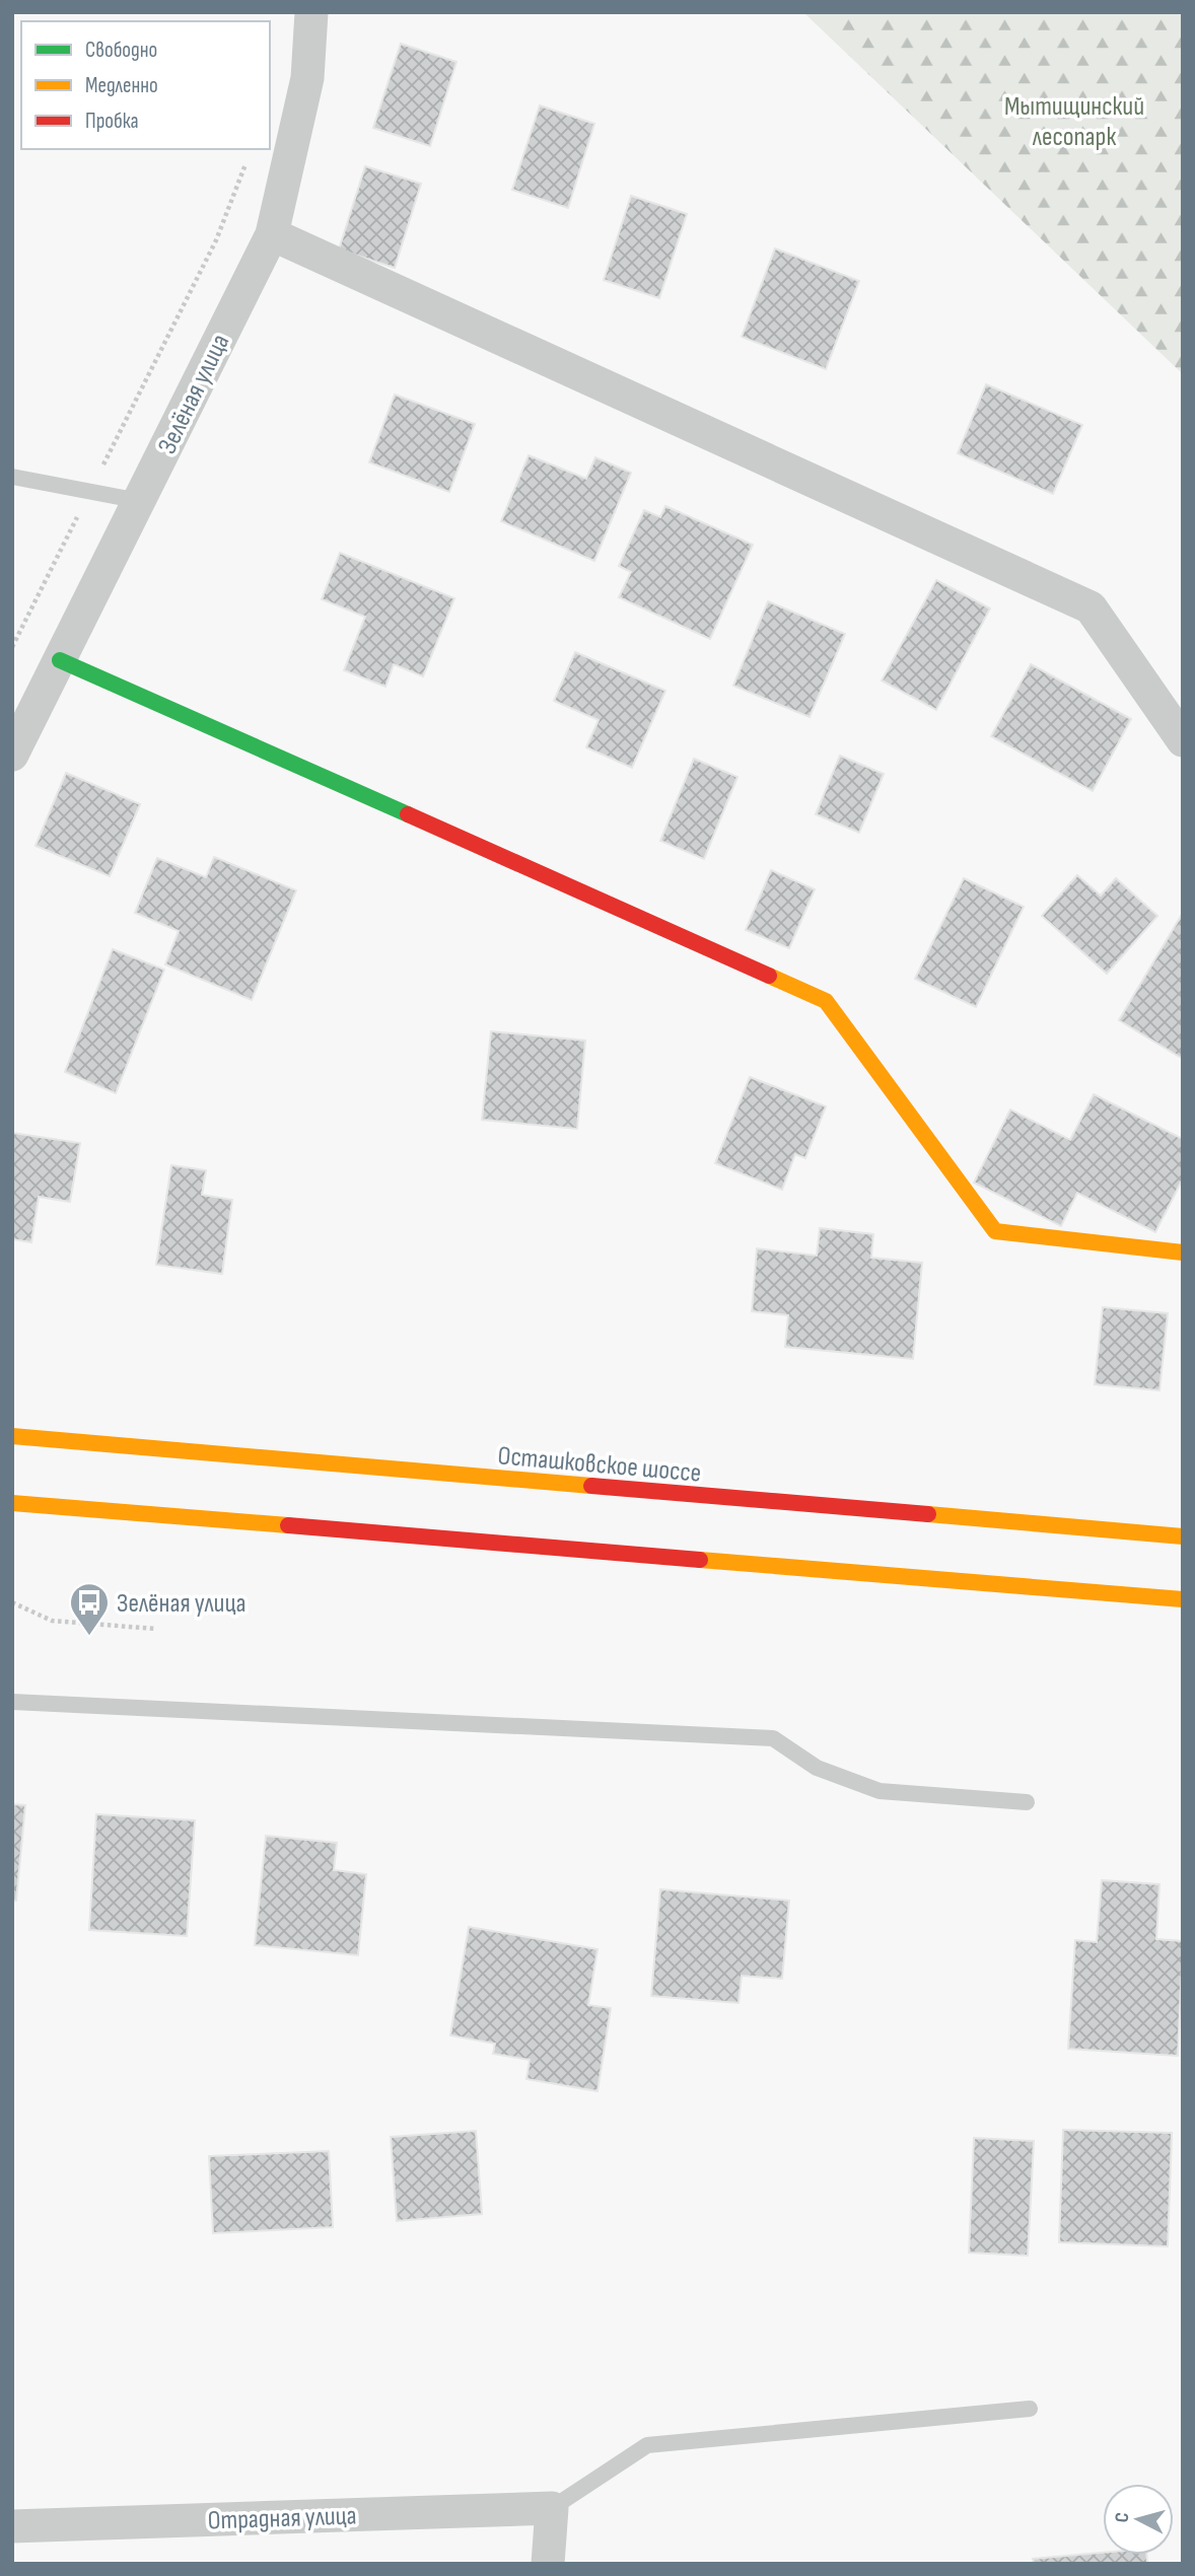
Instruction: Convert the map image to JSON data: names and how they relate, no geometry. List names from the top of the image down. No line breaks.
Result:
{"streets":{"main road":["Осташковское шоссе"],"street":["Зелёная улица","Отрадная улица"]},"parks":["Мытищинский лесопарк"],"places":{"bus stop":["Зелёная улица"]},"legend":["Свободно","Медленно","Пробка"],"north":"left"}
